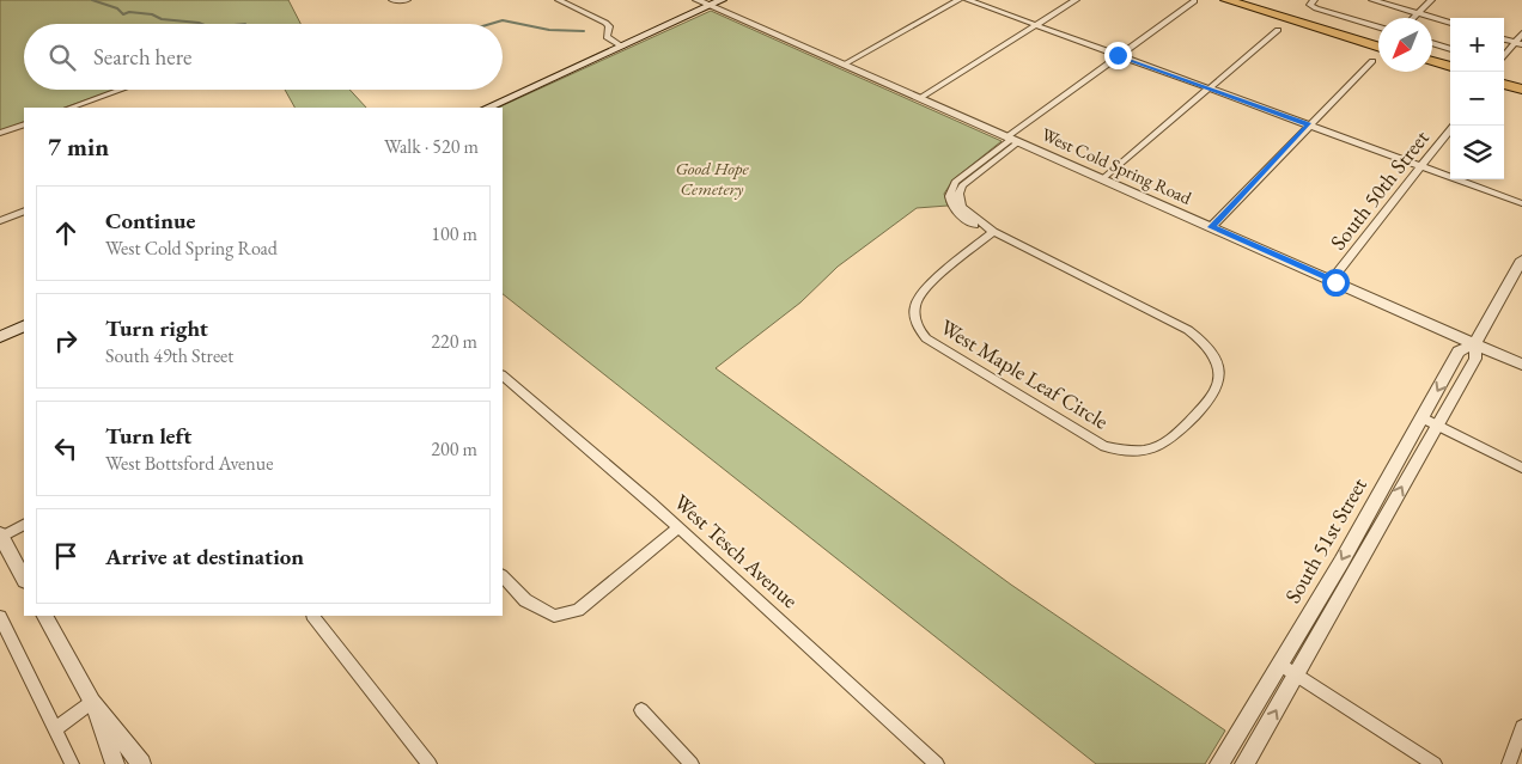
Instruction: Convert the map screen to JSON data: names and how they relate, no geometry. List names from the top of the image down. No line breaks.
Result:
{"streets":{"street":["West Cold Spring Road","South 50th Street","West Maple Leaf Circle","South 51st Street","West Tesch Avenue"]},"crossings":[["West Cold Spring Road","South 50th Street"],["West Cold Spring Road","West Maple Leaf Circle"],["West Cold Spring Road","South 51st Street"]],"parks":["Good Hope Cemetery"],"north":"bottom left","page":{"map_buttons":["+","−"],"search":"Search here","heading":["7 min","Walk · 520 m"],"list":[["Continue","West Cold Spring Road","100 m"],["Turn right","South 49th Street","220 m"],["Turn left","West Bottsford Avenue","200 m"],"Arrive at destination"]}}
